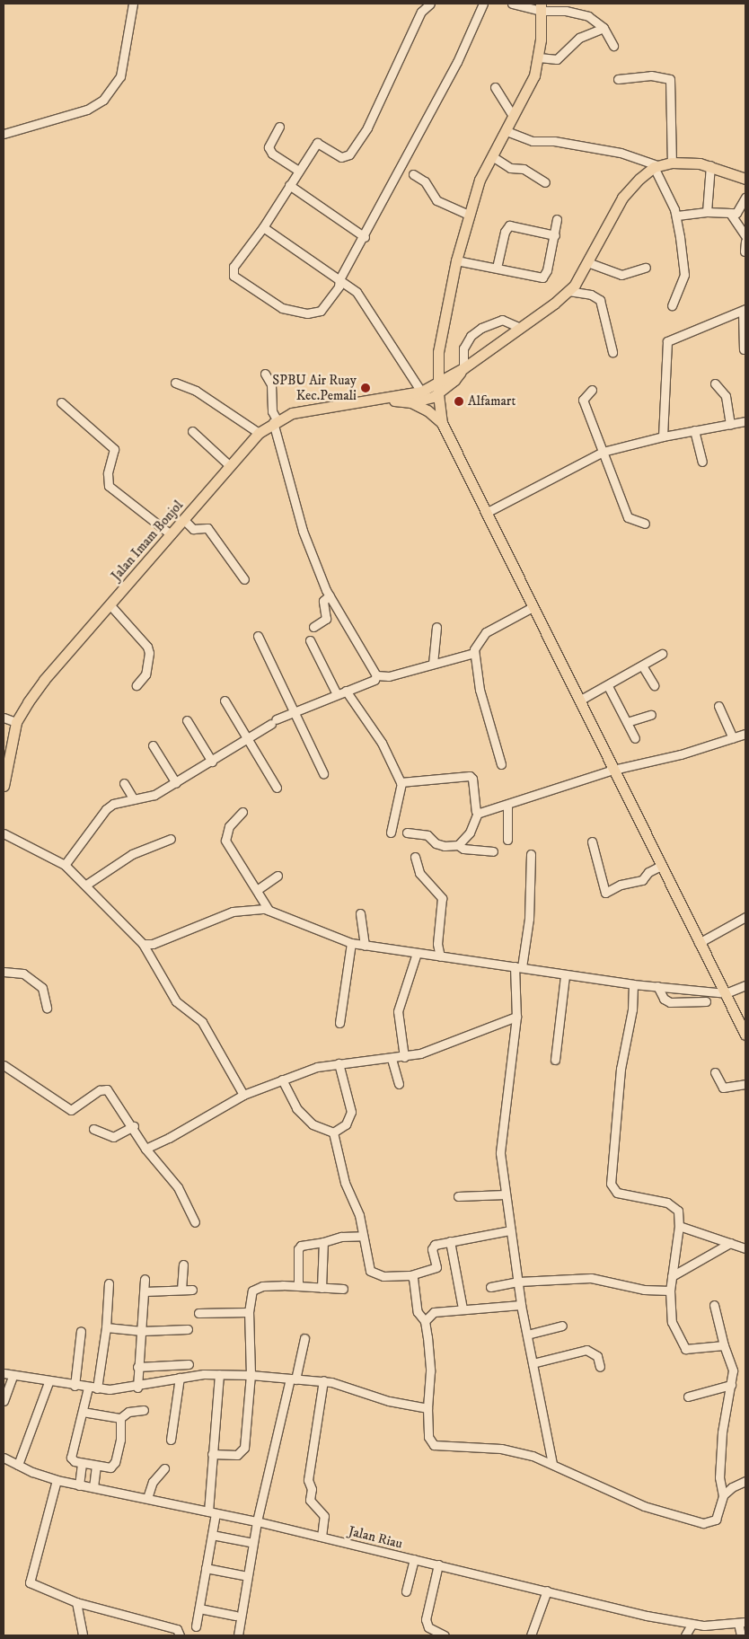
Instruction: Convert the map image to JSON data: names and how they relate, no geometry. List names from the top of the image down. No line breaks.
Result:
{"streets":{"main road":["Jalan Imam Bonjol"],"street":["Jalan Riau"]},"places":["SPBU Air Ruay Kec.Pemali","Alfamart"]}
